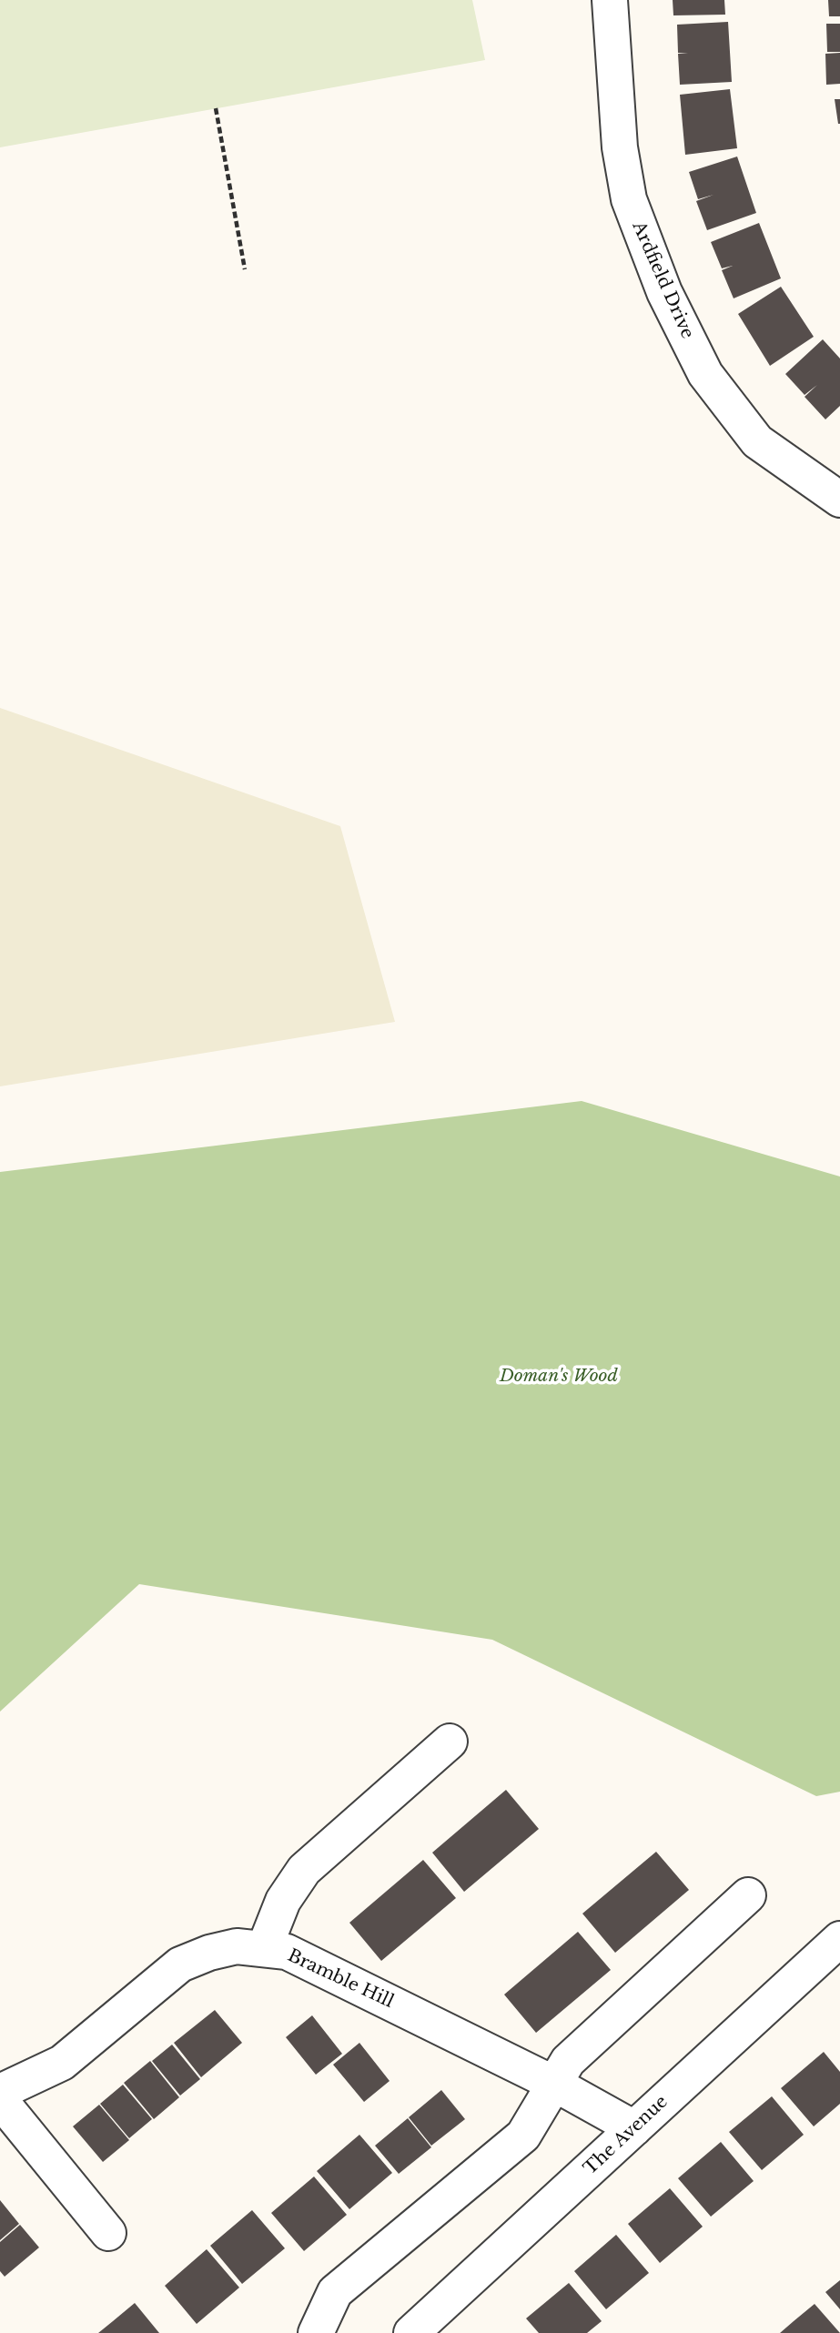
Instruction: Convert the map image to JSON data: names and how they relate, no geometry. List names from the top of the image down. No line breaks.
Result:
{"streets":{"street":["Ardfield Drive","Bramble Hill","The Avenue"]},"crossings":[["Bramble Hill","The Avenue"]],"parks":["Doman's Wood"]}
